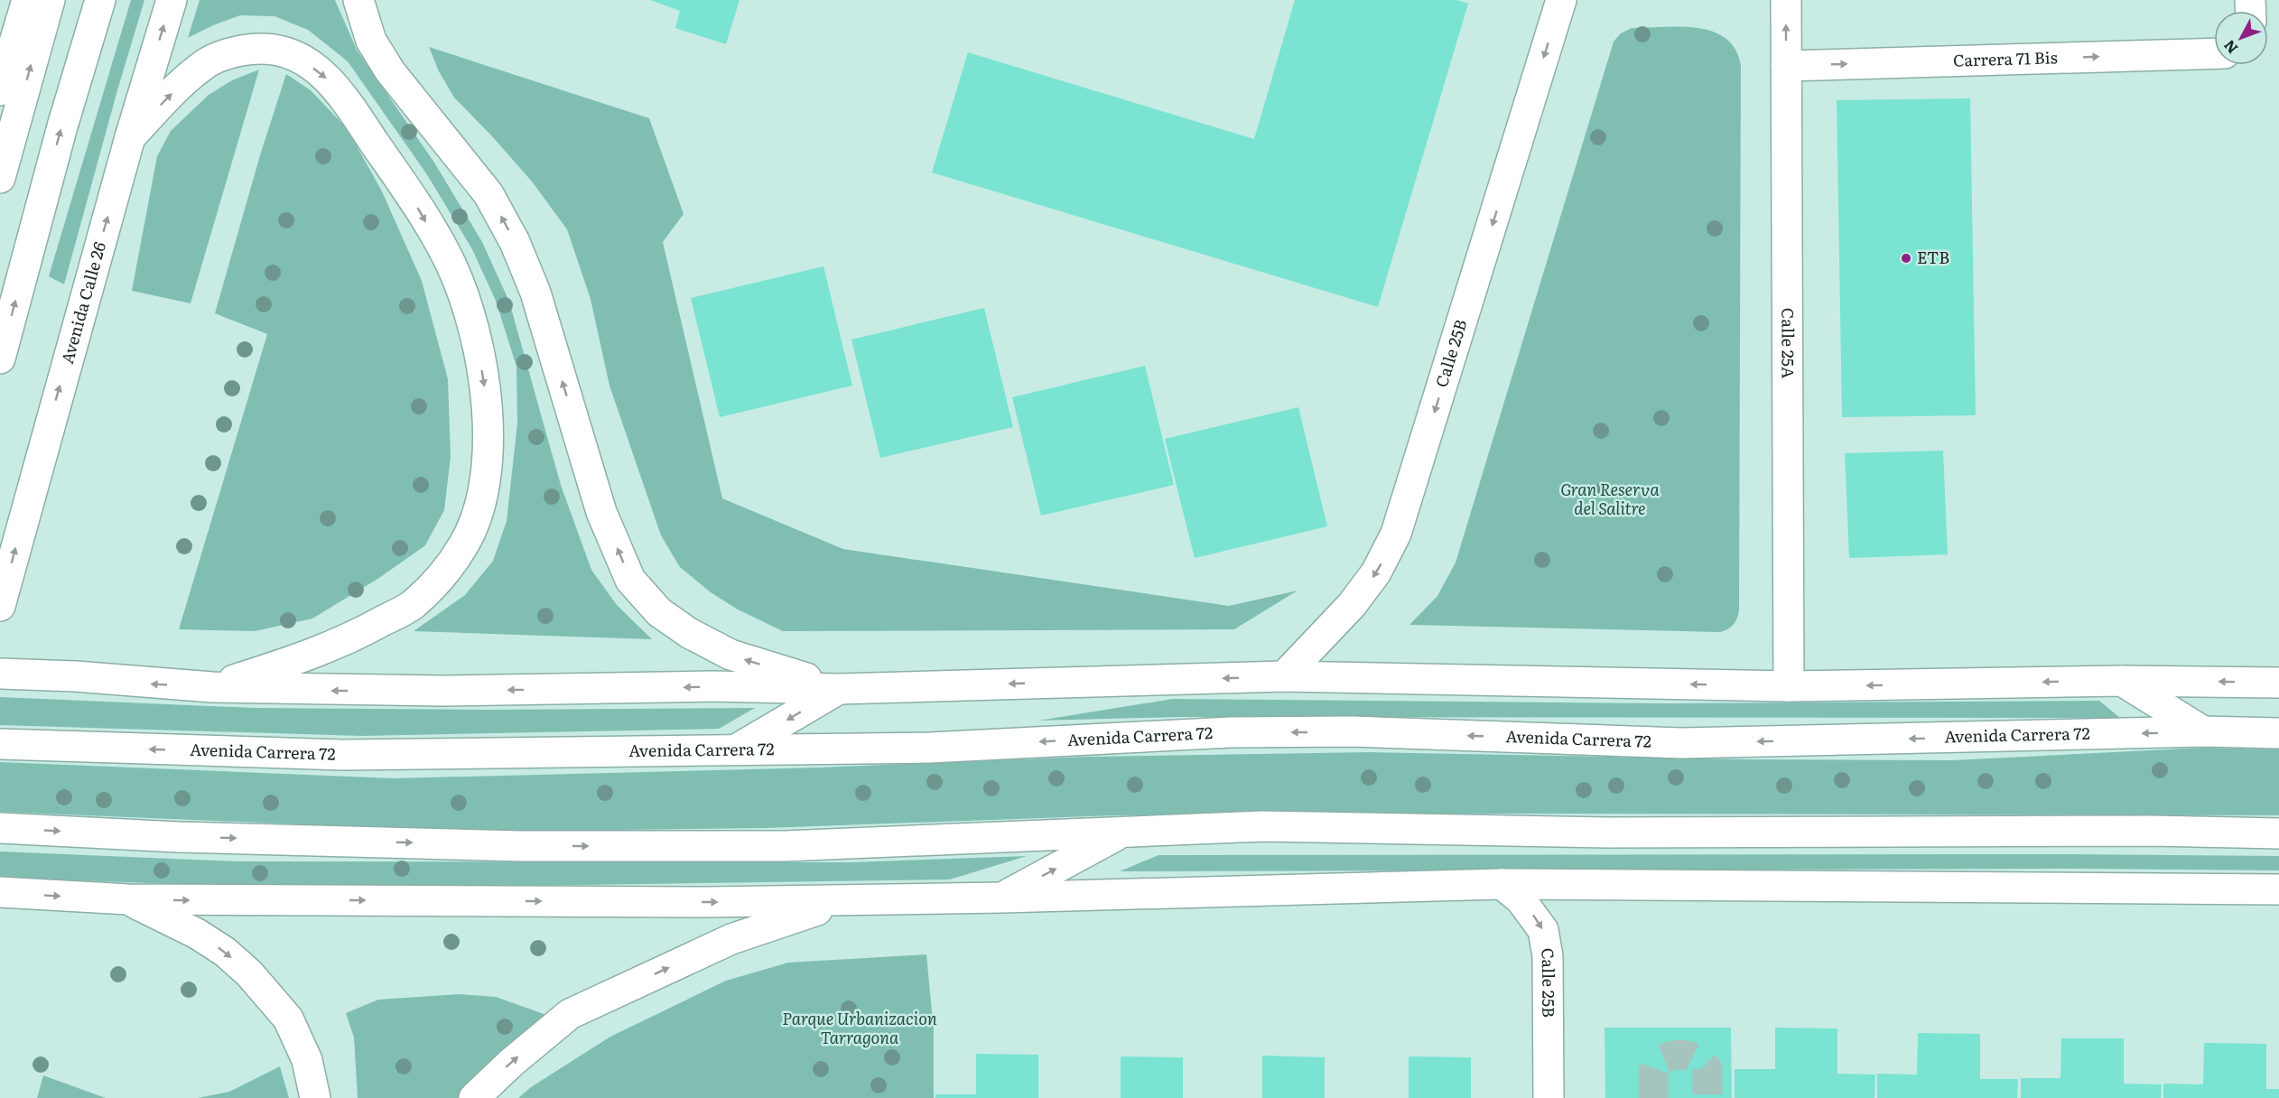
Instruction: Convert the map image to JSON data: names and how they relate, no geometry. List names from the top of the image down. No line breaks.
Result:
{"streets":{"main road":["Carrera 71 Bis","Avenida Calle 26","Calle 25A","Calle 25B","Avenida Carrera 72"]},"crossings":[["Carrera 71 Bis","Calle 25A"]],"one_way":["Carrera 71 Bis","Calle 25B"],"parks":["Gran Reserva del Salitre","Parque Urbanizacion Tarragona"],"places":["ETB"],"north":"bottom left"}
